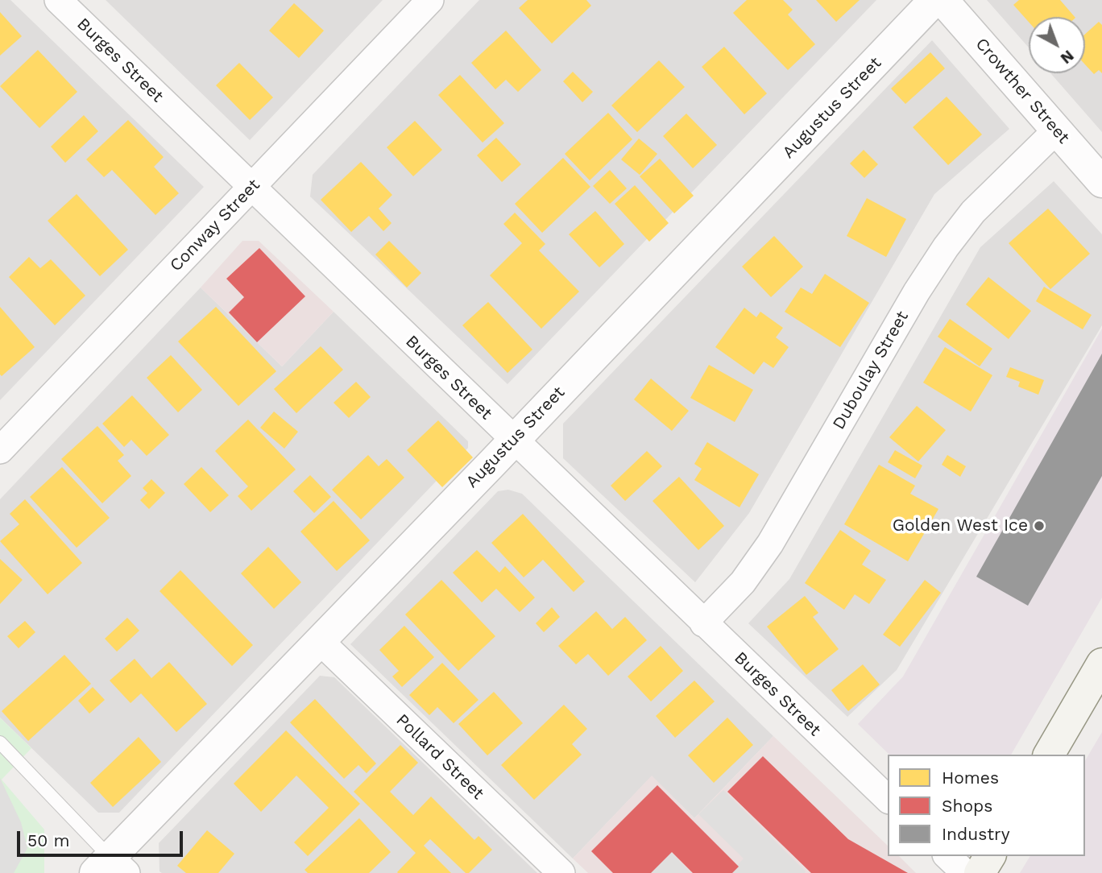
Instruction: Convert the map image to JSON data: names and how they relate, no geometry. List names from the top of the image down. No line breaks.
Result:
{"streets":{"street":["Burges Street","Crowther Street","Augustus Street","Conway Street","Duboulay Street","Pollard Street"]},"crossings":[["Burges Street","Augustus Street"],["Burges Street","Conway Street"],["Burges Street","Duboulay Street"],["Crowther Street","Duboulay Street"],["Augustus Street","Pollard Street"]],"places":["Golden West Ice"],"legend":["Homes","Shops","Industry"],"scale_bar":"50 m","north":"bottom right"}
